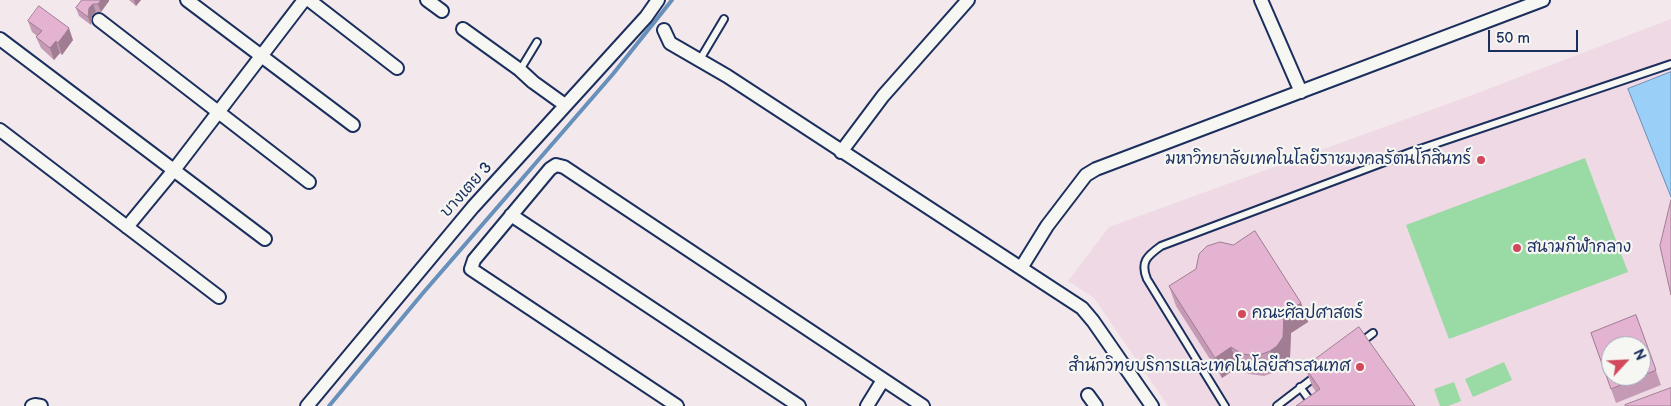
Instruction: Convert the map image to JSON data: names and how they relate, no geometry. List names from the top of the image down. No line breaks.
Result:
{"streets":{"street":["บางเตย 3"]},"places":["มหาวิทยาลัยเทคโนโลยีราชมงคลรัตนโกสินทร์","สนามกีฬากลาง","คณะศิลปศาสตร์","สำนักวิทยบริการและเทคโนโลยีสารสนเทศ"],"scale_bar":"50 m","north":"top right"}
